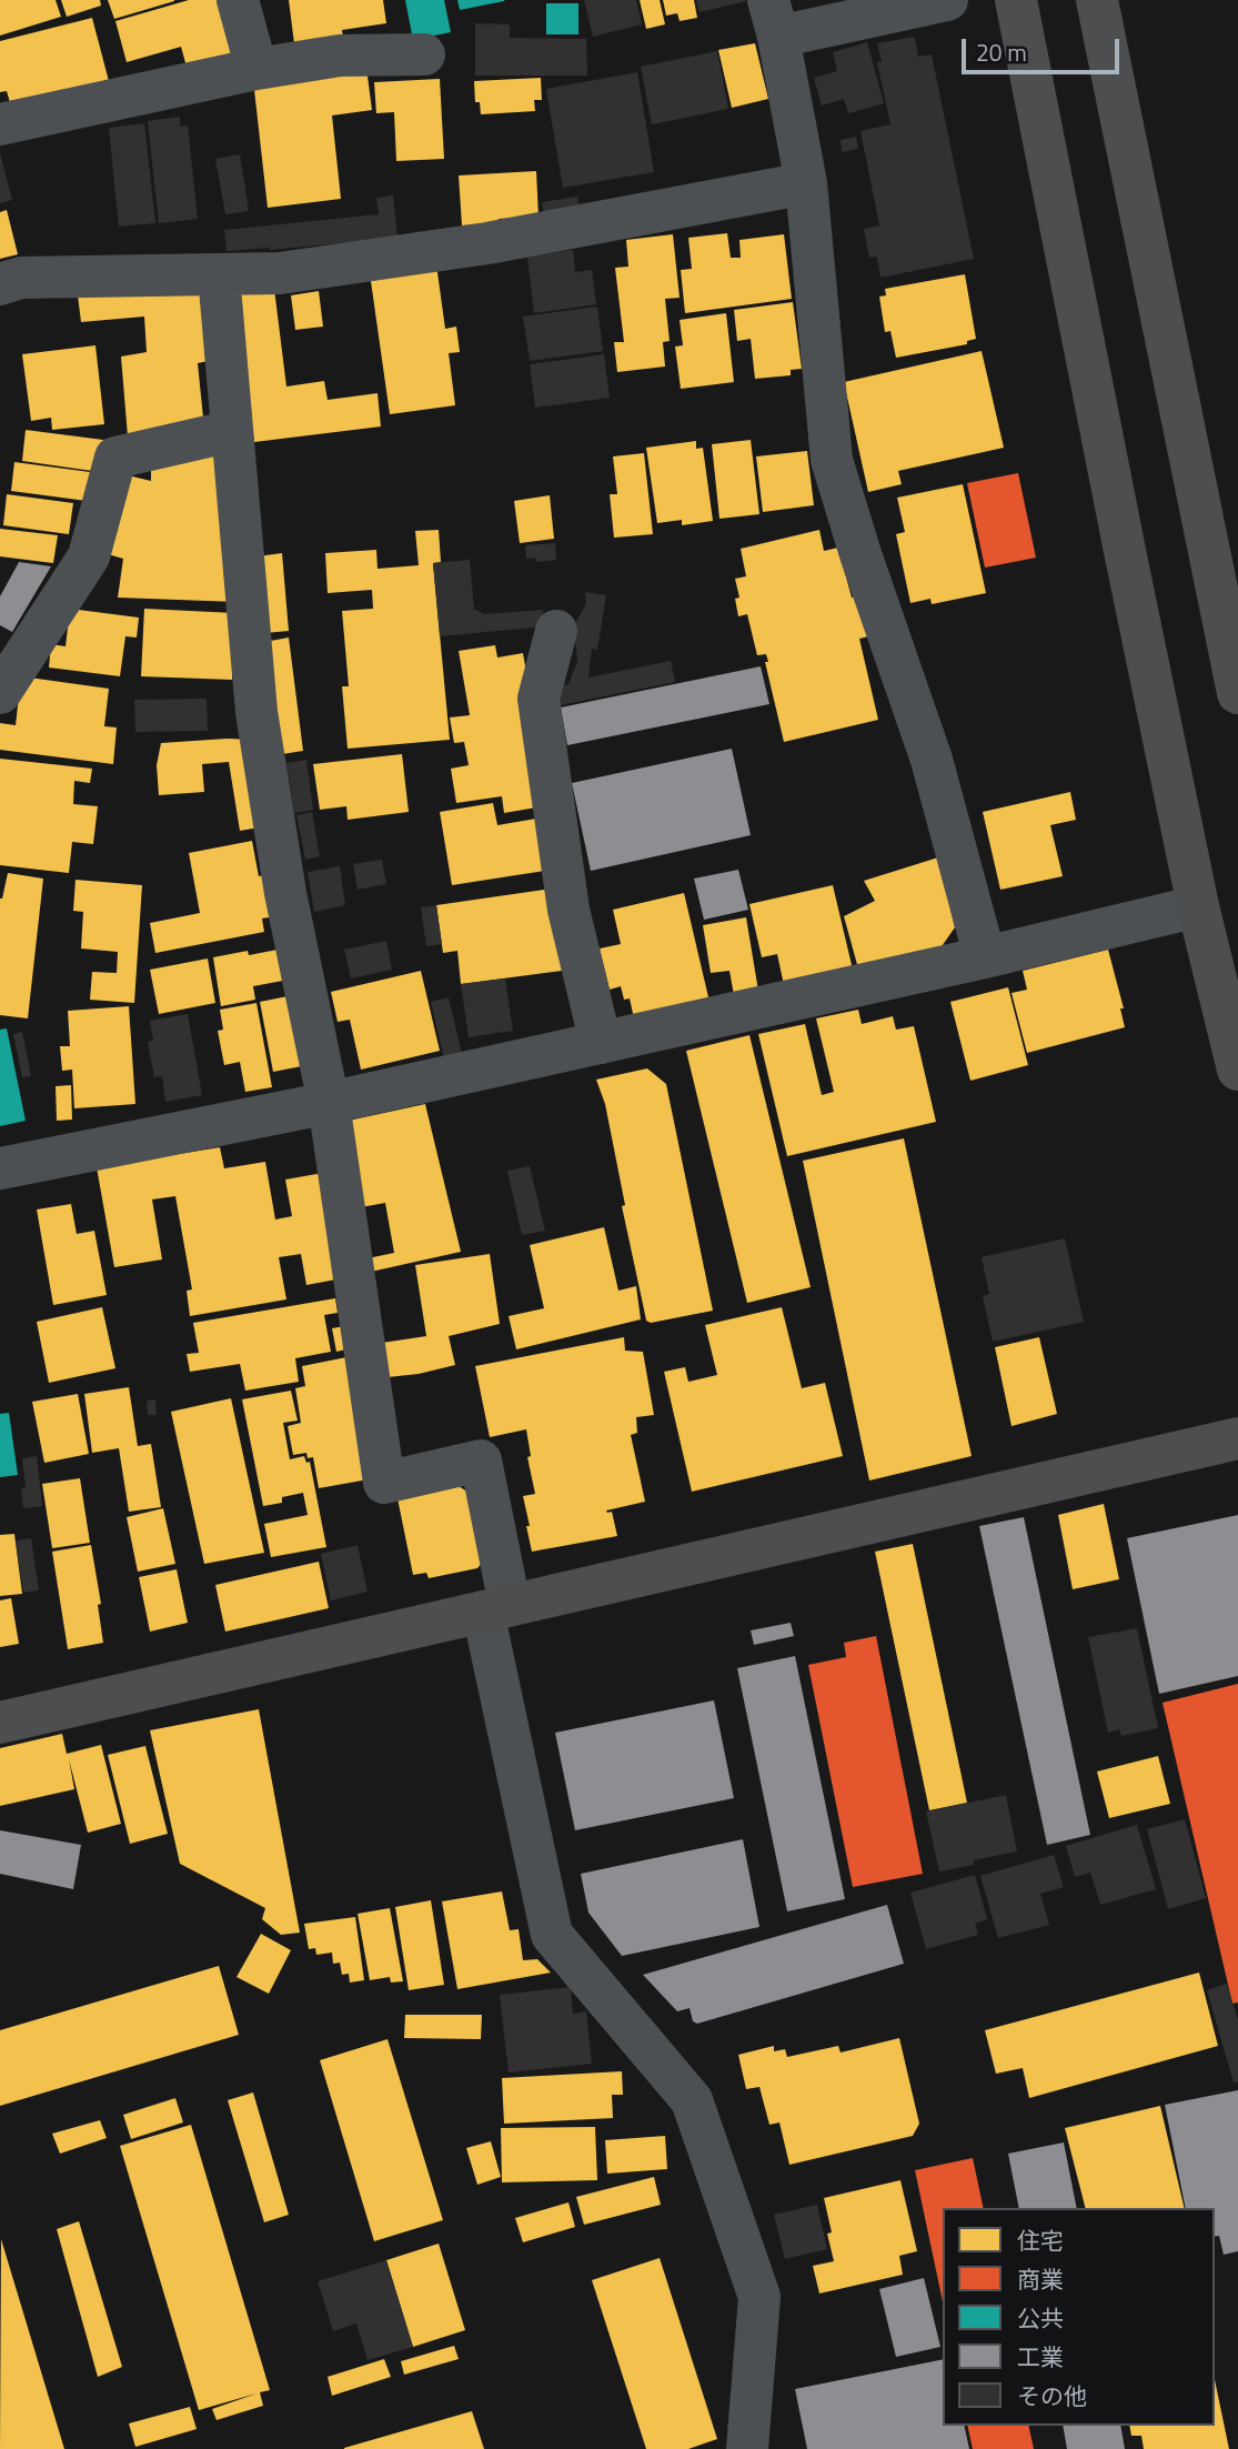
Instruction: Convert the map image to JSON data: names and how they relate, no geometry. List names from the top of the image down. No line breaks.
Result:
{"legend":["住宅","商業","公共","工業","その他"],"scale_bar":"20 m"}
